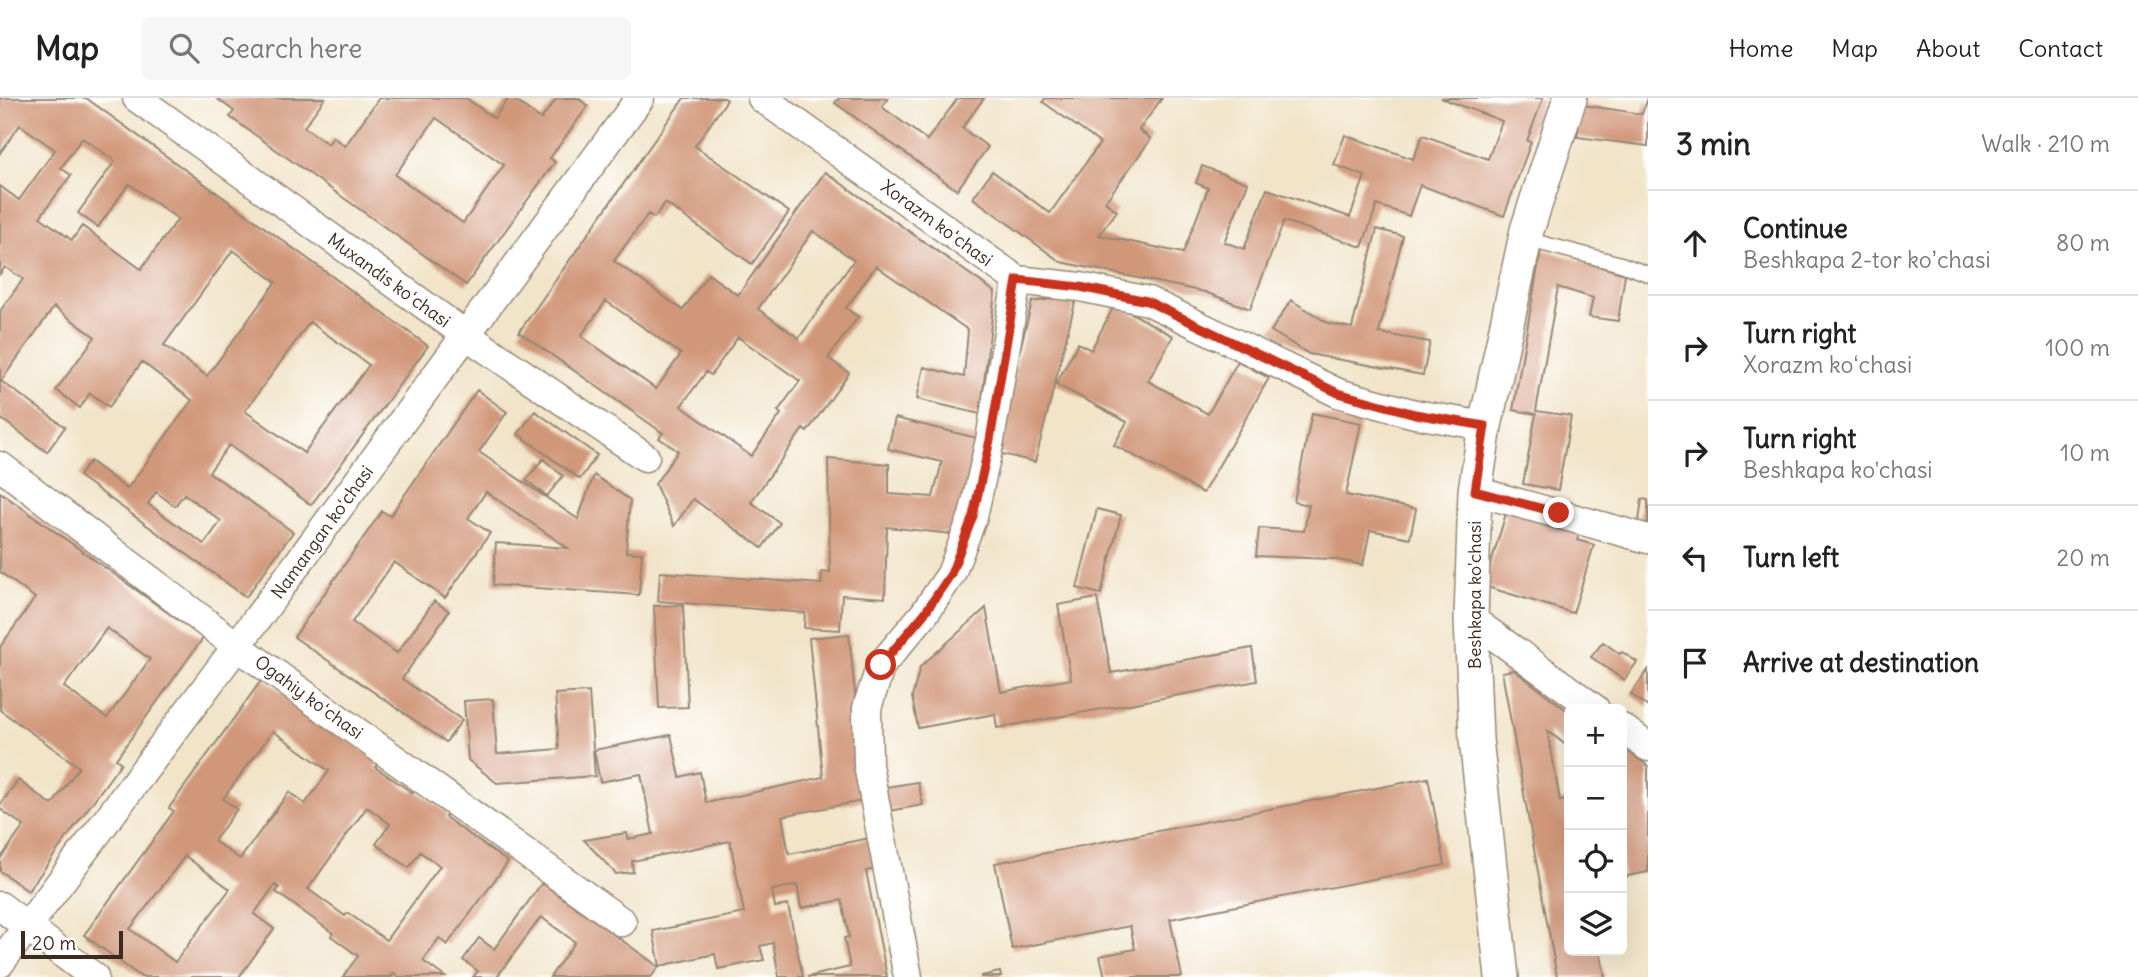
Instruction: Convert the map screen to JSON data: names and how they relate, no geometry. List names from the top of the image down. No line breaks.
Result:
{"streets":{"street":["Xorazm koʻchasi","Muxandis koʻchasi","Namangan koʻchasi","Beshkapa ko'chasi","Ogahiy koʻchasi"]},"crossings":[["Xorazm koʻchasi","Beshkapa ko'chasi"],["Muxandis koʻchasi","Namangan koʻchasi"],["Namangan koʻchasi","Ogahiy koʻchasi"]],"scale_bar":"20 m","page":{"header":"Map","search":"Search here","nav":["Home","Map","About","Contact"],"heading":["3 min","Walk · 210 m"],"list":[["Continue","Beshkapa 2-tor koʼchasi","80 m"],["Turn right","Xorazm koʻchasi","100 m"],["Turn right","Beshkapa ko'chasi","10 m"],["Turn left","20 m"],"Arrive at destination"],"map_buttons":["+","−"],"scale":"20 m"}}
